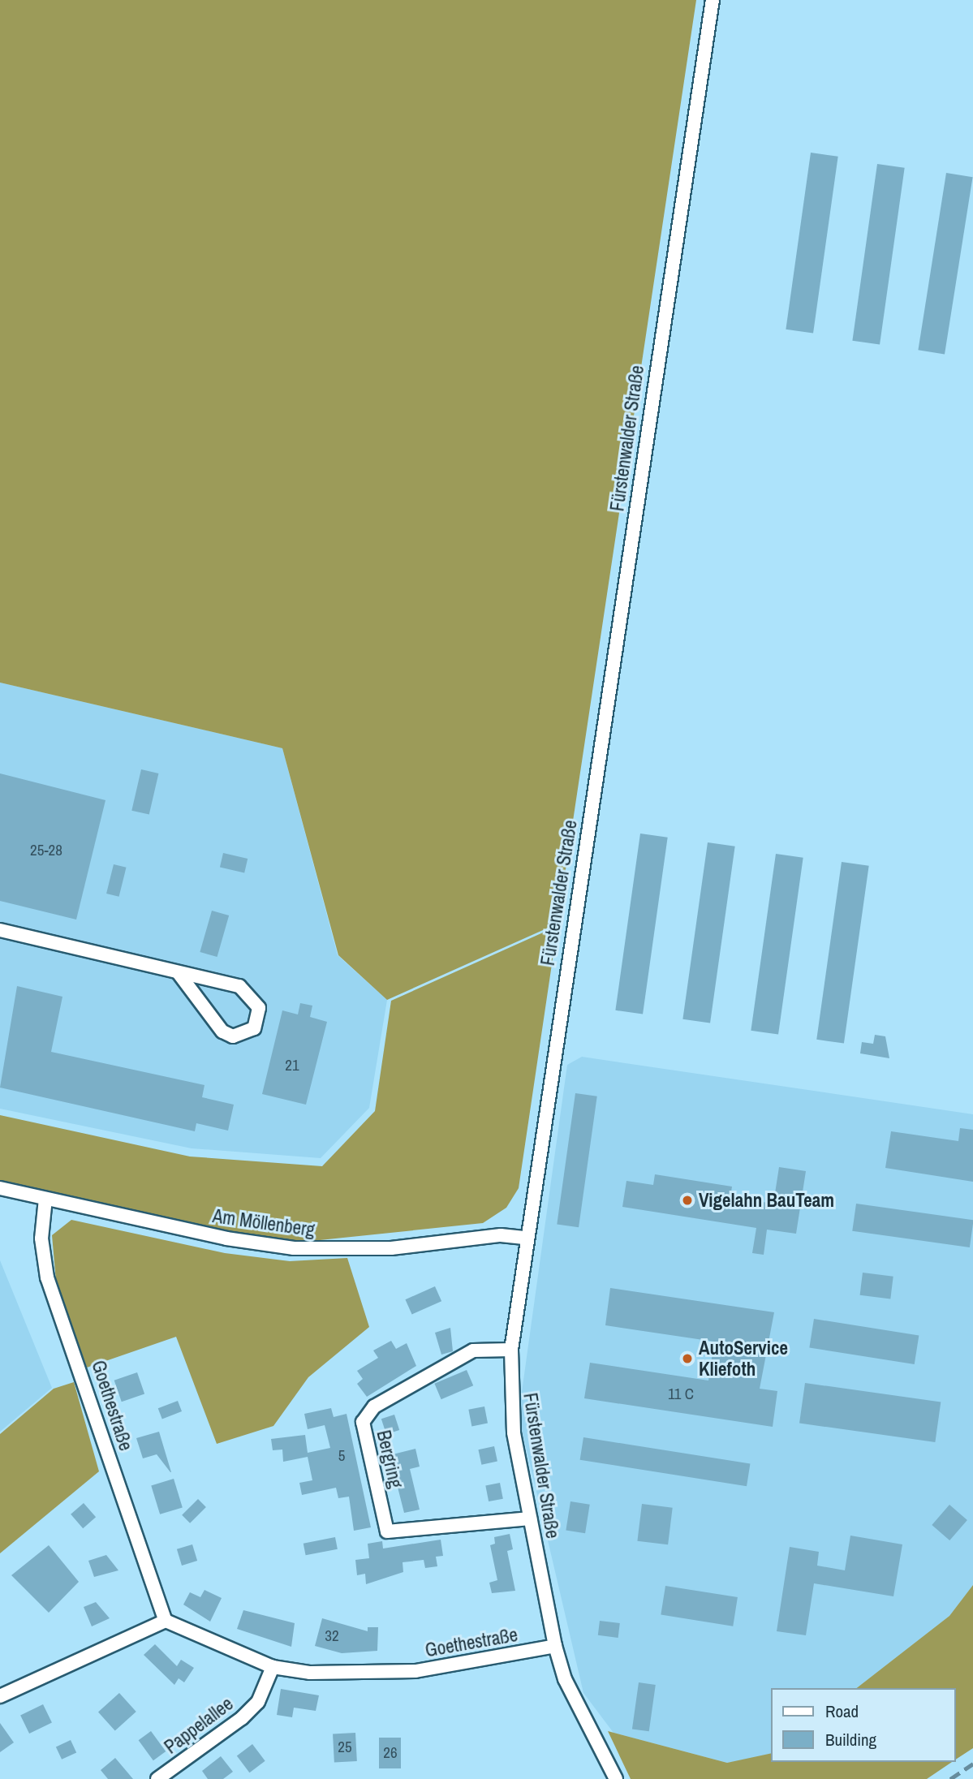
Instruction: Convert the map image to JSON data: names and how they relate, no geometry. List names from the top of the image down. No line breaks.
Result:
{"streets":{"street":["Fürstenwalder Straße","Am Möllenberg","Goethestraße","Bergring","Pappelallee"]},"crossings":[["Fürstenwalder Straße","Am Möllenberg"],["Fürstenwalder Straße","Goethestraße"],["Fürstenwalder Straße","Bergring"],["Am Möllenberg","Goethestraße"],["Goethestraße","Pappelallee"]],"places":["Vigelahn BauTeam","AutoService Kliefoth"],"house_numbers":["25-28","21","11 C","5","32","25","26"],"legend":["Road","Building"]}
